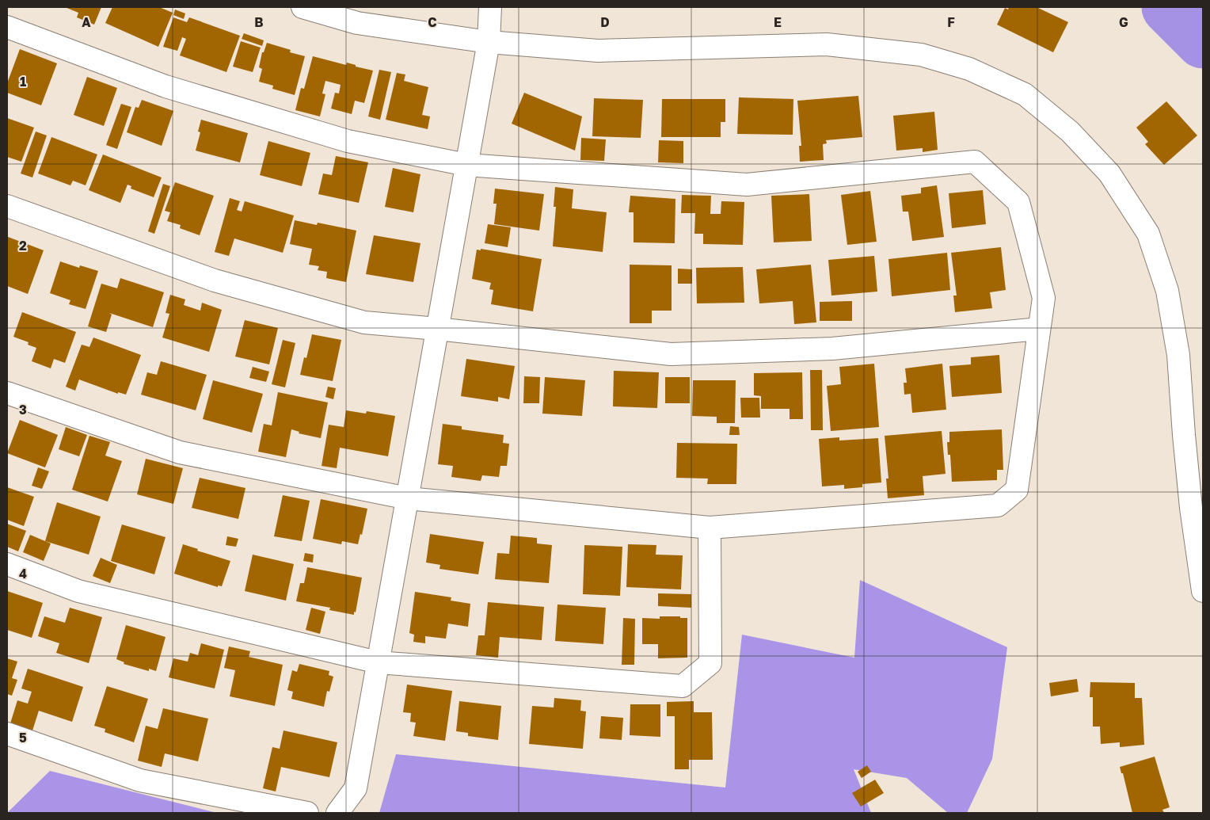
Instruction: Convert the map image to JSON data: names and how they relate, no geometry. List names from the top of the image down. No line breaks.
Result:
{"grid":{"columns":["A","B","C","D","E","F","G"],"rows":["1","2","3","4","5"]}}
